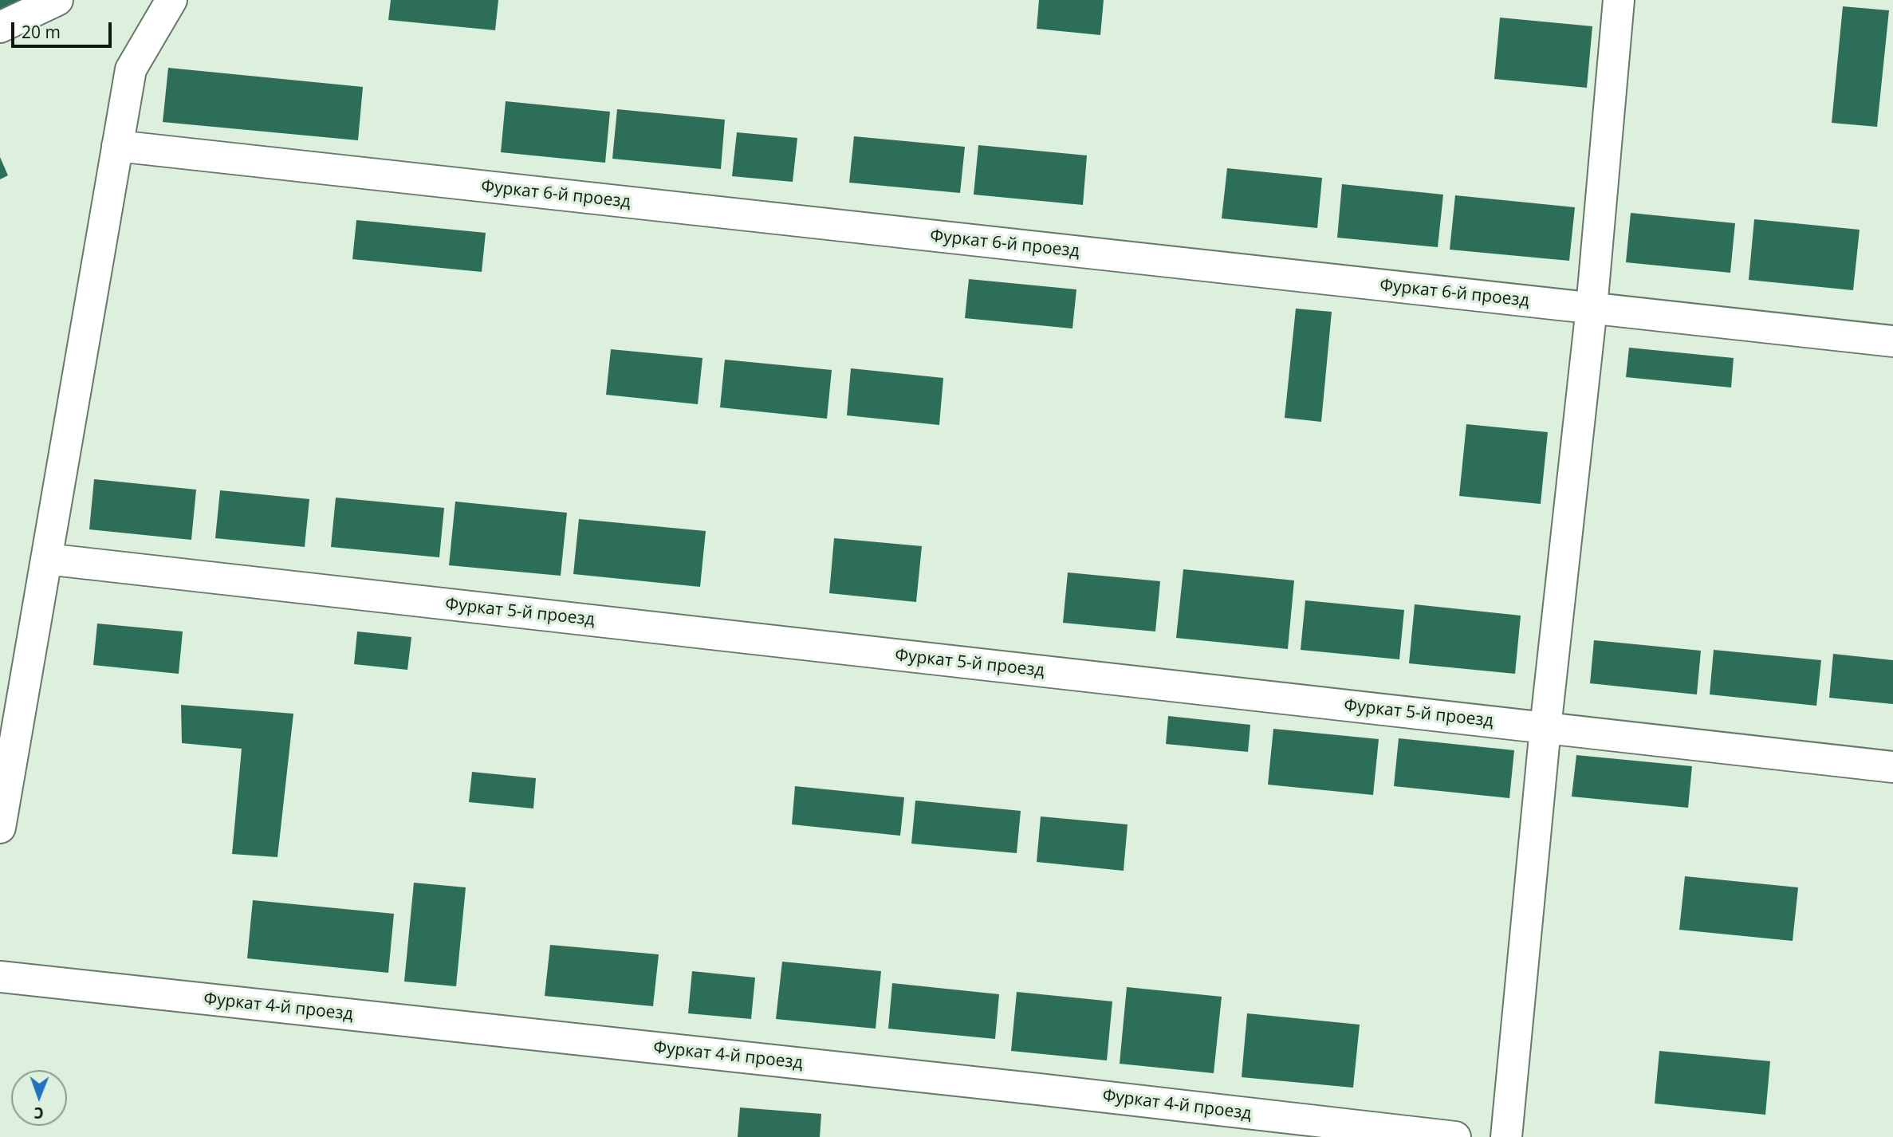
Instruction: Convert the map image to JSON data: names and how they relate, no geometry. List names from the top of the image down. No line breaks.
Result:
{"streets":{"street":["Фуркат 6-й проезд","Фуркат 5-й проезд","Фуркат 4-й проезд"]},"scale_bar":"20 m","north":"bottom"}
